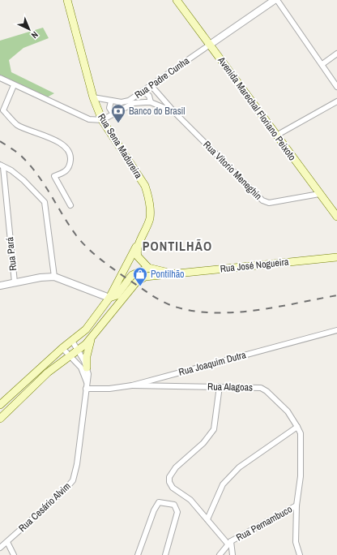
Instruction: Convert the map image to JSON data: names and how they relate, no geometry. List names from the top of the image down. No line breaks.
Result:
{"streets":{"main road":["Avenida Marechal Floriano Peixoto","Rua Sena Madureira","Rua José Nogueira"],"street":["Rua Padre Cunha","Rua Vitorio Meneghin","Rua Pará","Rua Joaquim Dutra","Rua Alagoas","Rua Cesário Alvim","Rua Pernambuco"]},"crossings":[["Rua Padre Cunha","Avenida Marechal Floriano Peixoto"],["Rua Padre Cunha","Rua Sena Madureira"],["Rua Padre Cunha","Rua Vitorio Meneghin"],["Avenida Marechal Floriano Peixoto","Rua Vitorio Meneghin"],["Rua Joaquim Dutra","Rua Alagoas"],["Rua Joaquim Dutra","Rua Cesário Alvim"],["Rua Alagoas","Rua Pernambuco"]],"districts":["PONTILHÃO"],"places":{"bank":["Banco do Brasil"],"shop":["Pontilhão"]},"north":"bottom right"}
